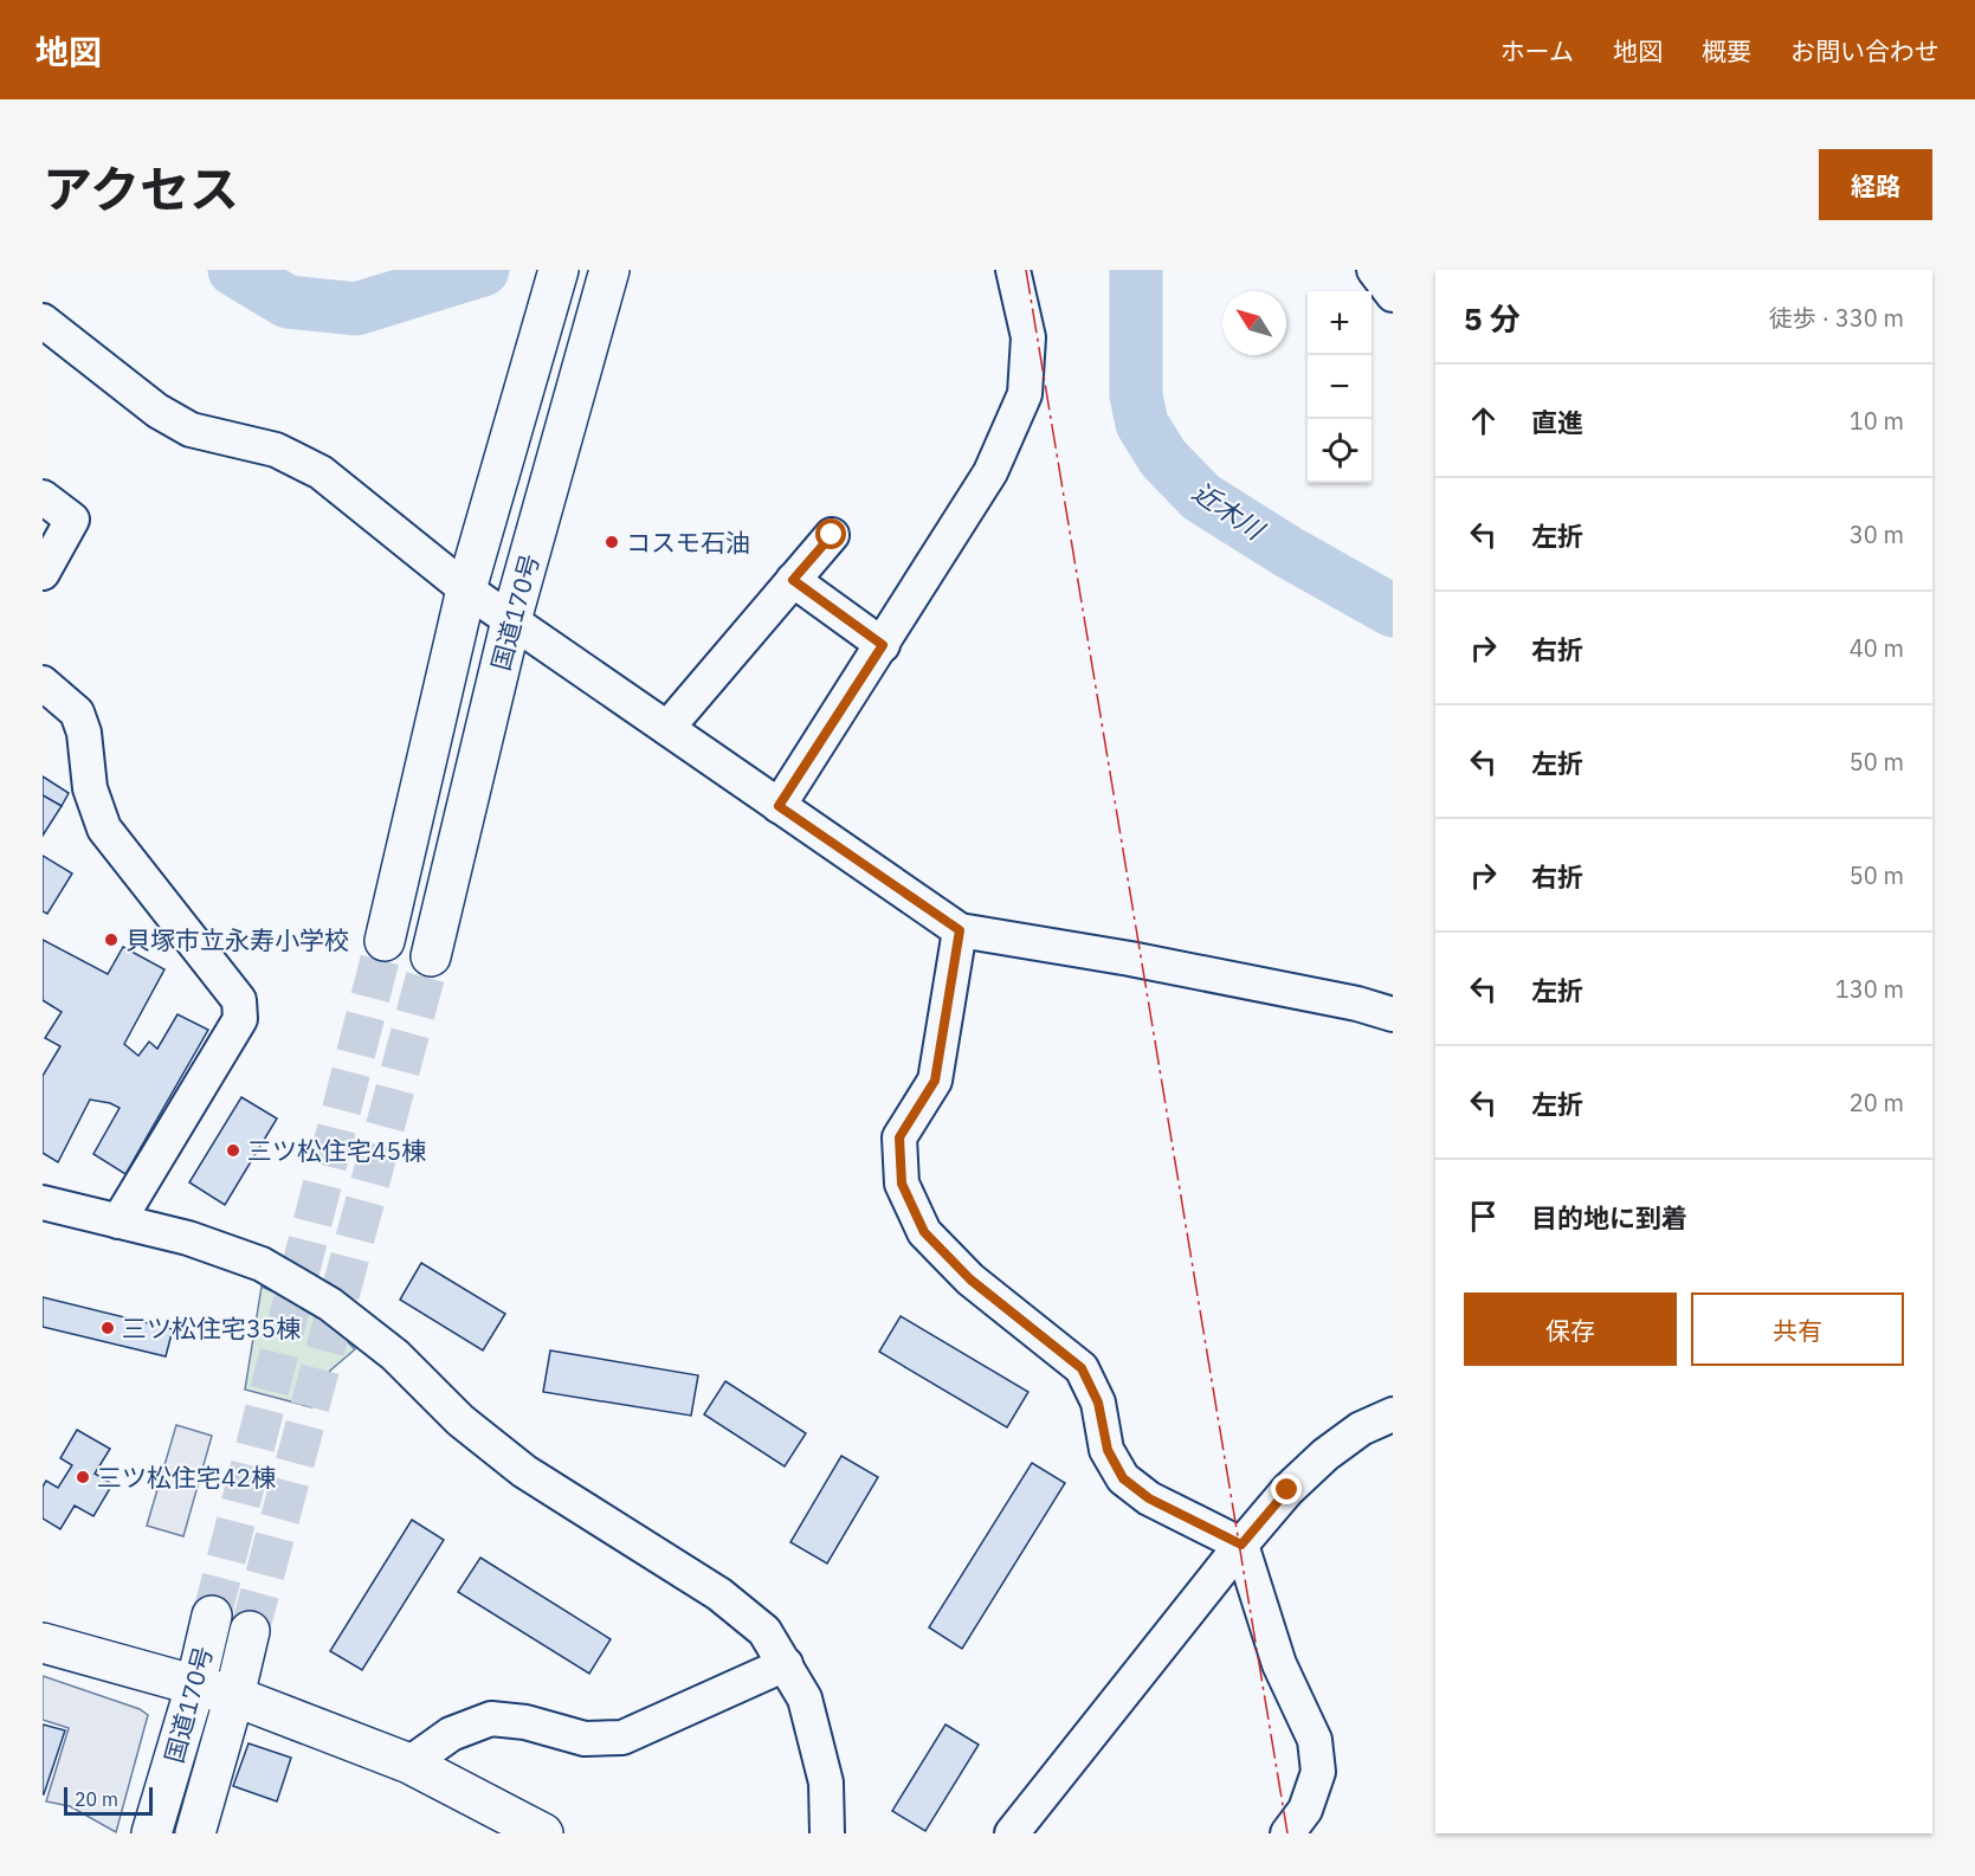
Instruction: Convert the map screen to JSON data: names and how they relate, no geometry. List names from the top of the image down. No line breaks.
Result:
{"streets":{"main road":["国道170号"]},"water":["近木川"],"places":["コスモ石油","貝塚市立永寿小学校","三ツ松住宅45棟","三ツ松住宅35棟","三ツ松住宅42棟"],"scale_bar":"20 m","north":"top left","page":{"header":"地図","nav":["ホーム","地図","概要","お問い合わせ"],"title":"アクセス","buttons":["経路",["保存","共有"]],"heading":["5 分","徒歩 · 330 m"],"map_buttons":["+","−"],"list":[["直進","10 m"],["左折","30 m"],["右折","40 m"],["左折","50 m"],["右折","50 m"],["左折","130 m"],["左折","20 m"],"目的地に到着"],"scale":"20 m"}}
